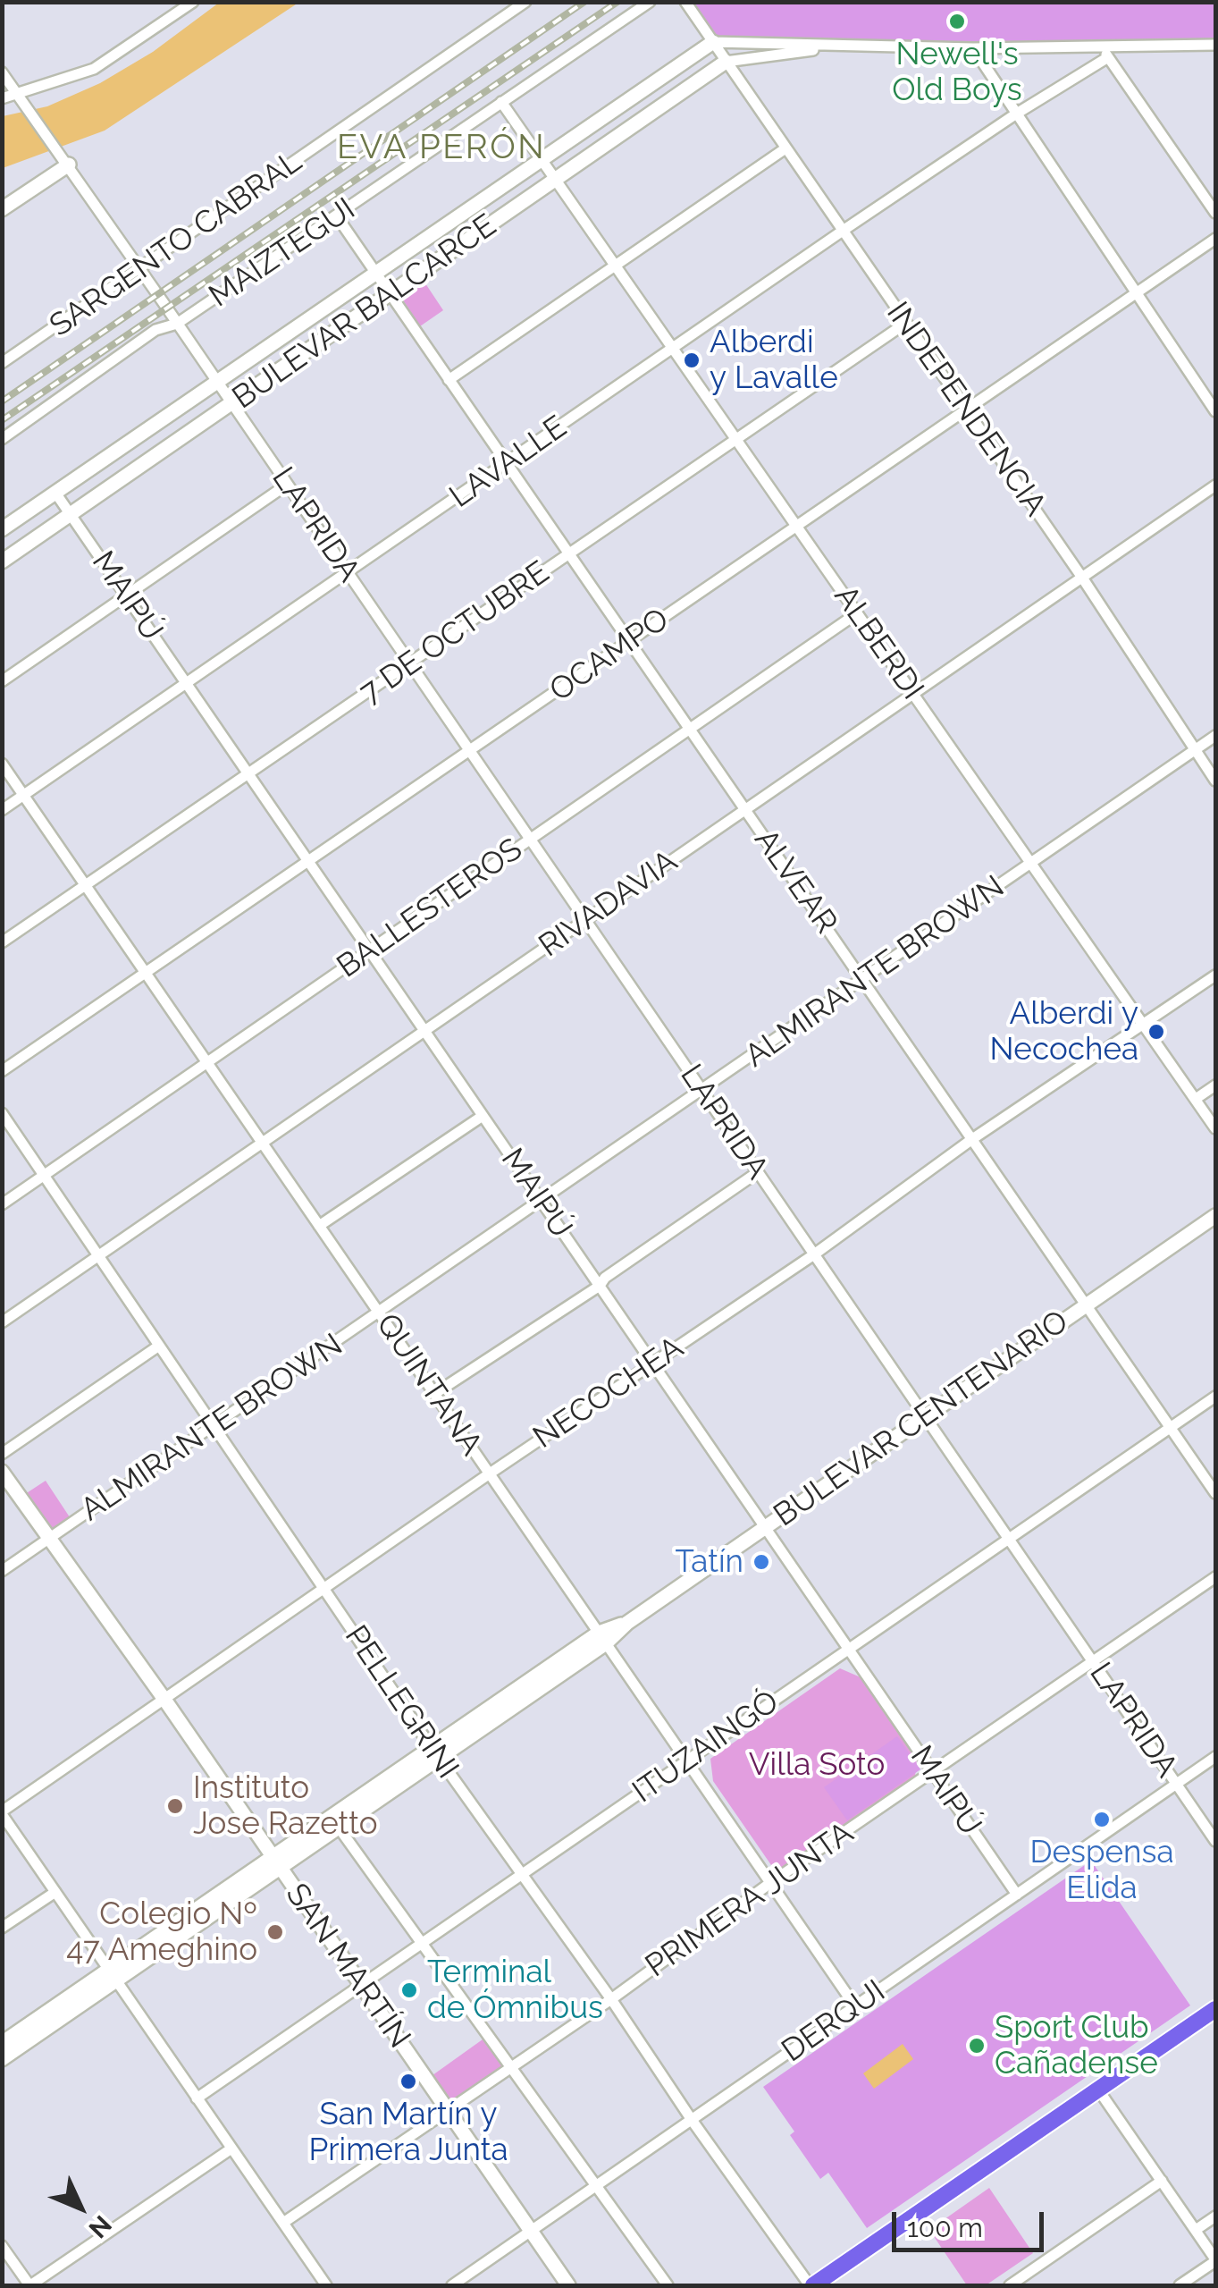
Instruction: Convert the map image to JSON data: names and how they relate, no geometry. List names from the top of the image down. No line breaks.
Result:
{"streets":{"main road":["BULEVAR BALCARCE","BULEVAR CENTENARIO","SAN MARTÍN"],"street":["SARGENTO CABRAL","MAIZTEGUI","INDEPENDENCIA","LAVALLE","LAPRIDA","MAIPÚ","7 DE OCTUBRE","ALBERDI","OCAMPO","ALVEAR","RIVADAVIA","BALLESTEROS","ALMIRANTE BROWN","QUINTANA","NECOCHEA","PELLEGRINI","ITUZAINGÓ","PRIMERA JUNTA","DERQUI"]},"crossings":[["MAIZTEGUI","LAPRIDA"],["MAIZTEGUI","ALBERDI"],["MAIZTEGUI","ALVEAR"],["BULEVAR BALCARCE","INDEPENDENCIA"],["BULEVAR BALCARCE","LAPRIDA"],["BULEVAR BALCARCE","MAIPÚ"],["BULEVAR BALCARCE","ALBERDI"],["BULEVAR BALCARCE","ALVEAR"],["INDEPENDENCIA","LAVALLE"],["INDEPENDENCIA","7 DE OCTUBRE"],["INDEPENDENCIA","OCAMPO"],["INDEPENDENCIA","RIVADAVIA"],["INDEPENDENCIA","ALMIRANTE BROWN"],["LAVALLE","LAPRIDA"],["LAVALLE","MAIPÚ"],["LAVALLE","ALBERDI"],["LAVALLE","ALVEAR"],["LAVALLE","QUINTANA"],["LAPRIDA","7 DE OCTUBRE"],["LAPRIDA","OCAMPO"],["LAPRIDA","RIVADAVIA"],["LAPRIDA","BALLESTEROS"],["LAPRIDA","ALMIRANTE BROWN"],["LAPRIDA","NECOCHEA"],["LAPRIDA","BULEVAR CENTENARIO"],["LAPRIDA","ITUZAINGÓ"],["LAPRIDA","PRIMERA JUNTA"],["LAPRIDA","DERQUI"],["MAIPÚ","7 DE OCTUBRE"],["MAIPÚ","OCAMPO"],["MAIPÚ","RIVADAVIA"],["MAIPÚ","BALLESTEROS"],["MAIPÚ","ALMIRANTE BROWN"],["MAIPÚ","NECOCHEA"],["MAIPÚ","BULEVAR CENTENARIO"],["MAIPÚ","ITUZAINGÓ"],["MAIPÚ","PRIMERA JUNTA"],["MAIPÚ","DERQUI"],["7 DE OCTUBRE","ALBERDI"],["7 DE OCTUBRE","ALVEAR"],["7 DE OCTUBRE","QUINTANA"],["ALBERDI","OCAMPO"],["ALBERDI","RIVADAVIA"],["ALBERDI","BALLESTEROS"],["ALBERDI","ALMIRANTE BROWN"],["ALBERDI","NECOCHEA"],["OCAMPO","ALVEAR"],["OCAMPO","QUINTANA"],["ALVEAR","RIVADAVIA"],["ALVEAR","BALLESTEROS"],["ALVEAR","ALMIRANTE BROWN"],["ALVEAR","NECOCHEA"],["ALVEAR","BULEVAR CENTENARIO"],["ALVEAR","ITUZAINGÓ"],["RIVADAVIA","QUINTANA"],["RIVADAVIA","PELLEGRINI"],["BALLESTEROS","QUINTANA"],["BALLESTEROS","PELLEGRINI"],["ALMIRANTE BROWN","QUINTANA"],["ALMIRANTE BROWN","PELLEGRINI"],["ALMIRANTE BROWN","SAN MARTÍN"],["QUINTANA","NECOCHEA"],["QUINTANA","BULEVAR CENTENARIO"],["QUINTANA","ITUZAINGÓ"],["QUINTANA","PRIMERA JUNTA"],["QUINTANA","DERQUI"],["NECOCHEA","PELLEGRINI"],["NECOCHEA","SAN MARTÍN"],["BULEVAR CENTENARIO","PELLEGRINI"],["BULEVAR CENTENARIO","SAN MARTÍN"],["PELLEGRINI","ITUZAINGÓ"],["PELLEGRINI","PRIMERA JUNTA"],["PELLEGRINI","DERQUI"],["ITUZAINGÓ","SAN MARTÍN"],["PRIMERA JUNTA","SAN MARTÍN"],["SAN MARTÍN","DERQUI"]],"districts":["EVA PERÓN"],"parks":["Villa Soto"],"places":["Newell's Old Boys","Alberdi y Lavalle","Alberdi y Necochea","Tatín","Instituto Jose Razetto","Despensa Elida","Colegio Nº 47 Ameghino","Terminal de Ómnibus","Sport Club Cañadense","San Martín y Primera Junta"],"scale_bar":"100 m","north":"bottom right"}
